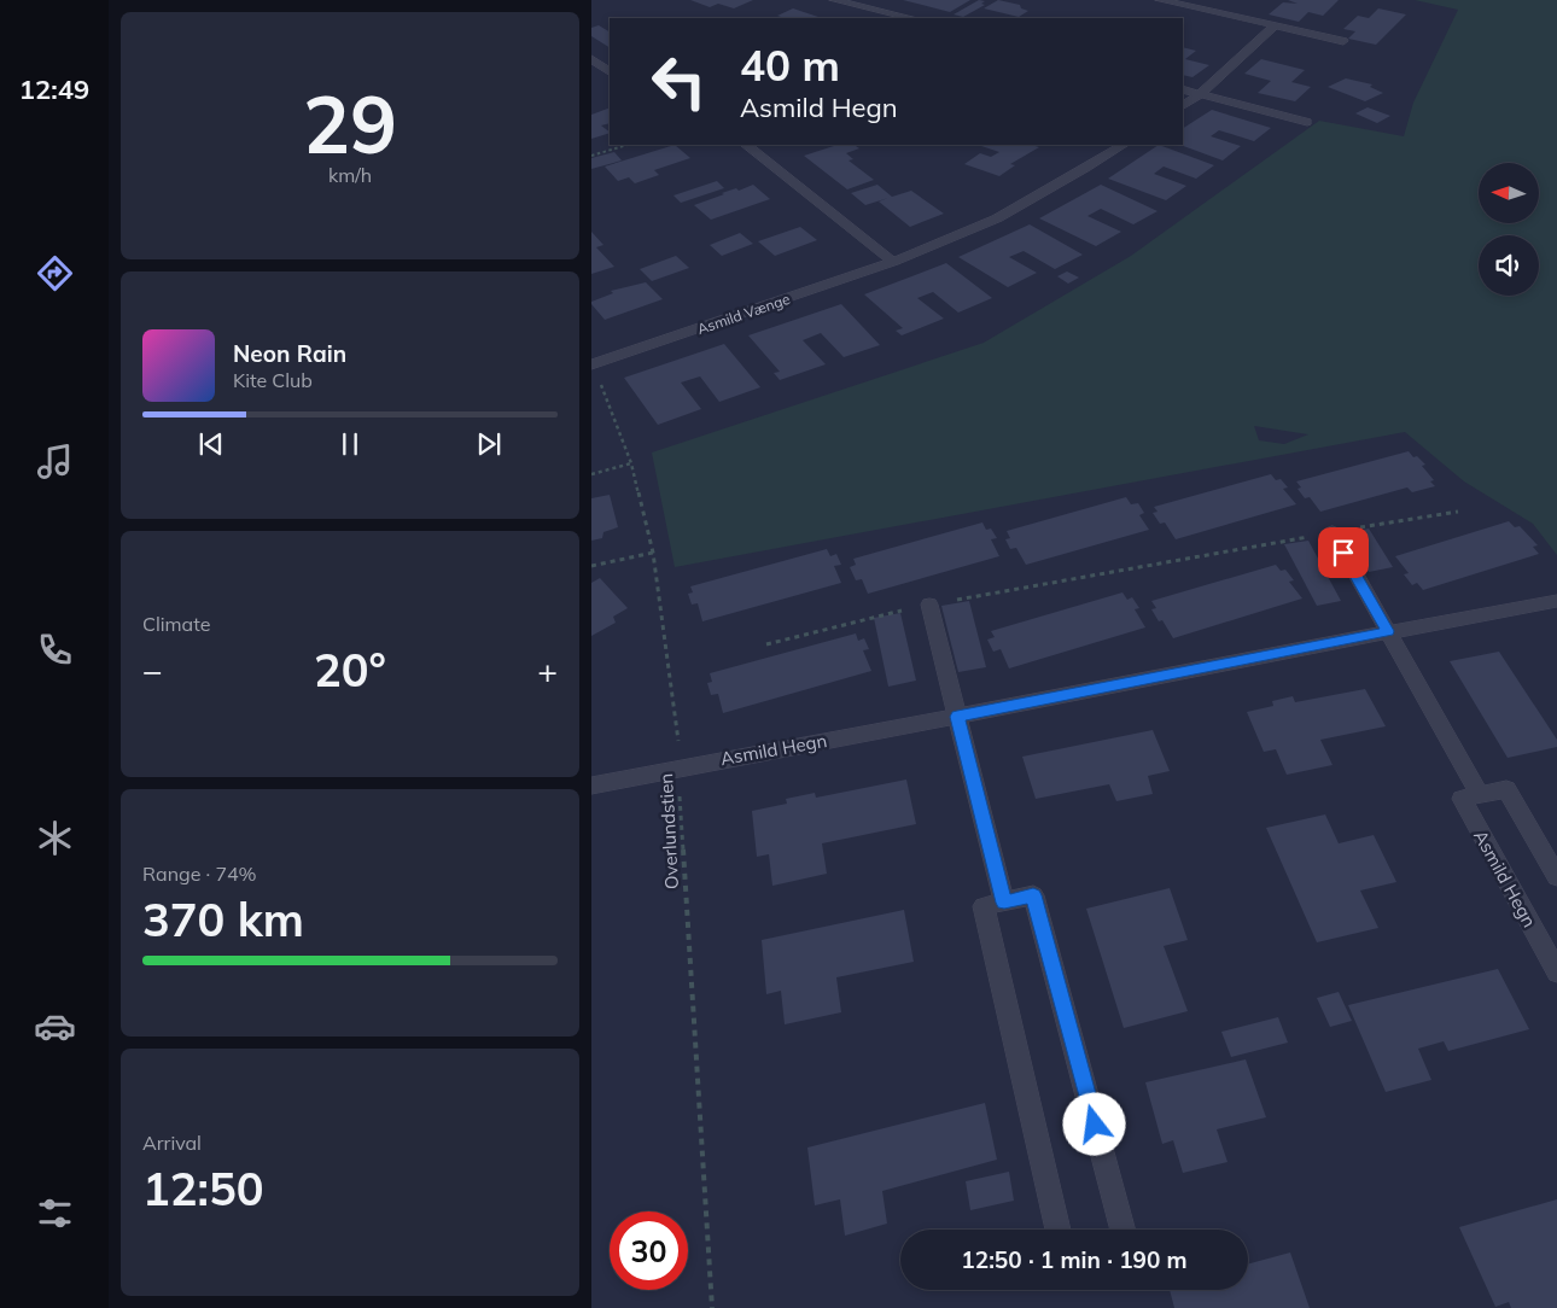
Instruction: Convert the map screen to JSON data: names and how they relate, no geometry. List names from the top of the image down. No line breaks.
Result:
{"streets":{"street":["Asmild Vænge","Asmild Hegn"],"path":["Overlundstien"]},"crossings":[["Asmild Vænge","Overlundstien"],["Asmild Hegn","Overlundstien"]],"north":"left","page":{"tabs":"12:49","tile":[["29","km/h"],"Climate",["Range · 74%","370 km"],["Arrival","12:50"]],"turn":["40 m","Asmild Hegn"],"song":["Neon Rain","Kite Club"],"heat":["−","20°","+"],"limit":"30","trip":"12:50 · 1 min · 190 m"}}
